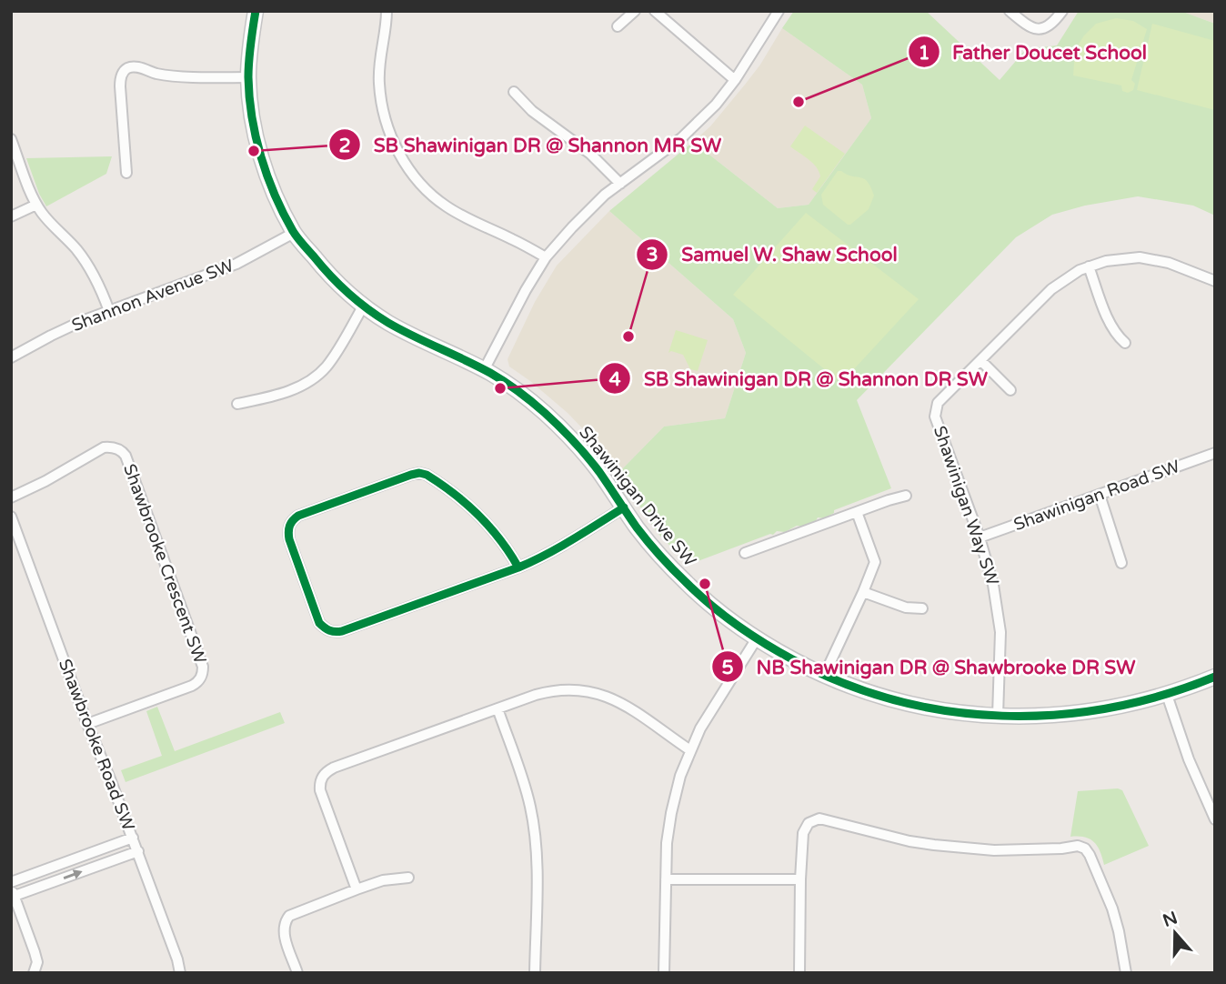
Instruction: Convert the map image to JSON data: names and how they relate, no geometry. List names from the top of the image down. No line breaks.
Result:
{"streets":{"street":["Shannon Avenue SW","Shawinigan Road SW","Shawinigan Drive SW","Shawinigan Way SW","Shawbrooke Crescent SW","Shawbrooke Road SW"]},"crossings":[["Shannon Avenue SW","Shawinigan Drive SW"],["Shawinigan Road SW","Shawinigan Way SW"],["Shawinigan Drive SW","Shawinigan Way SW"],["Shawbrooke Crescent SW","Shawbrooke Road SW"]],"places":["Father Doucet School","SB Shawinigan DR @ Shannon MR SW","Samuel W. Shaw School","SB Shawinigan DR @ Shannon DR SW","NB Shawinigan DR @ Shawbrooke DR SW"],"north":"top"}
